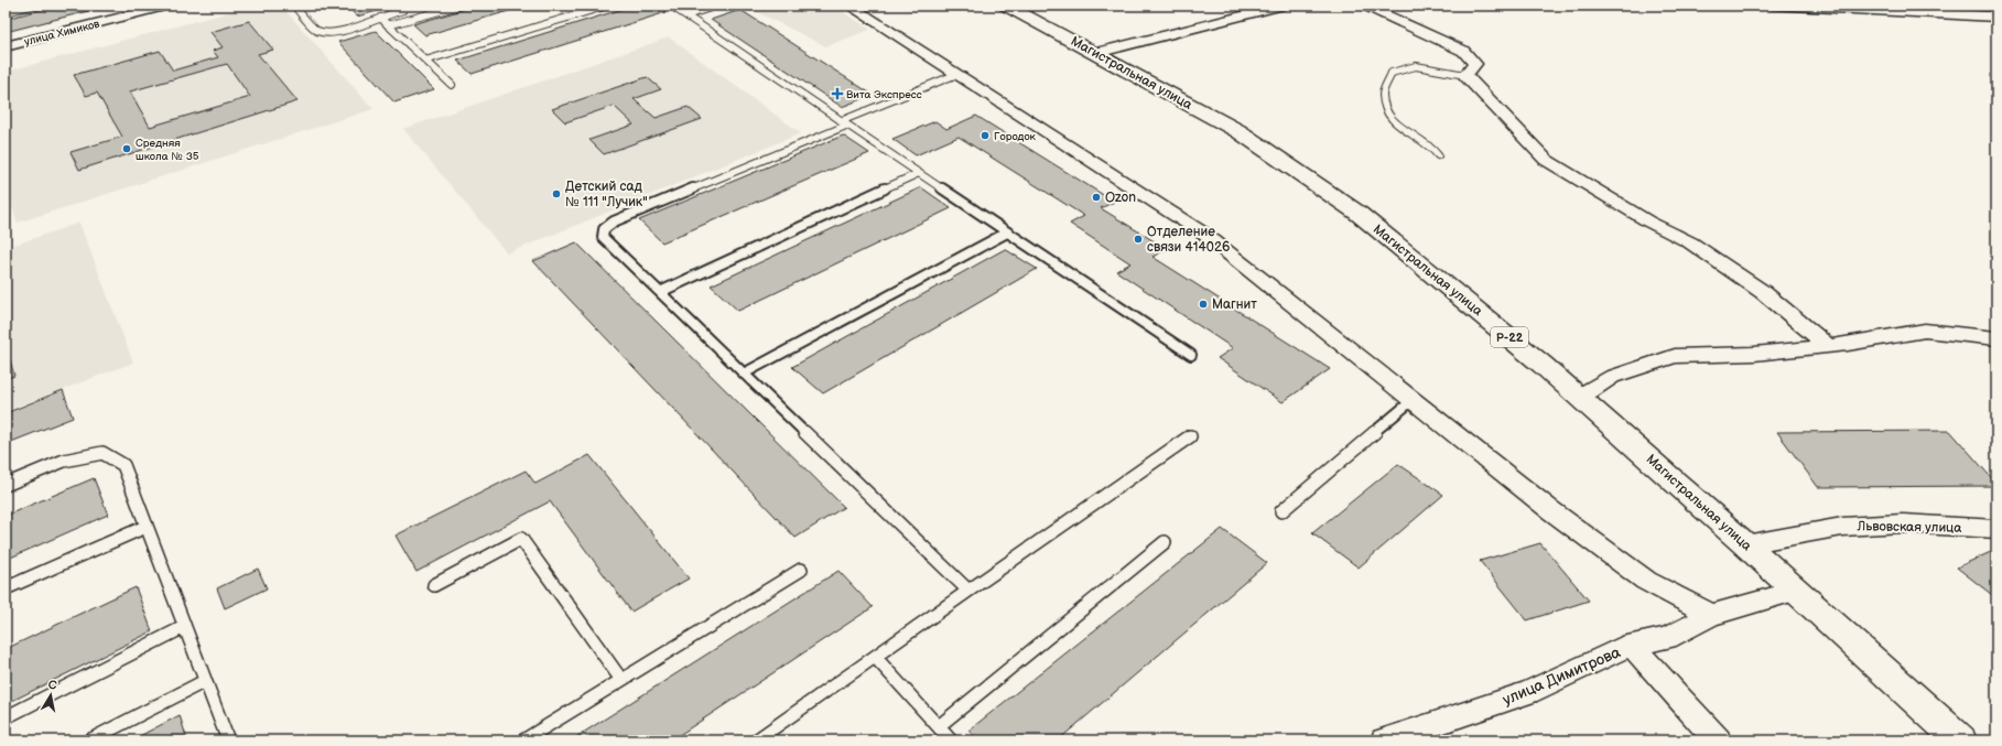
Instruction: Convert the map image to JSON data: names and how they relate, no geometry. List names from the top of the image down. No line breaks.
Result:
{"streets":{"highway":["Магистральная улица","Р-22"],"street":["улица Химиков","Львовская улица","улица Димитрова"]},"crossings":[["Магистральная улица","Львовская улица"],["Магистральная улица","улица Димитрова"]],"places":{"health":["Вита Экспресс"],"other":["Городок","Средняя школа № 35","Детский сад № 111 \"Лучик\"","Ozon","Отделение связи 414026","Магнит"]},"north":"top"}
